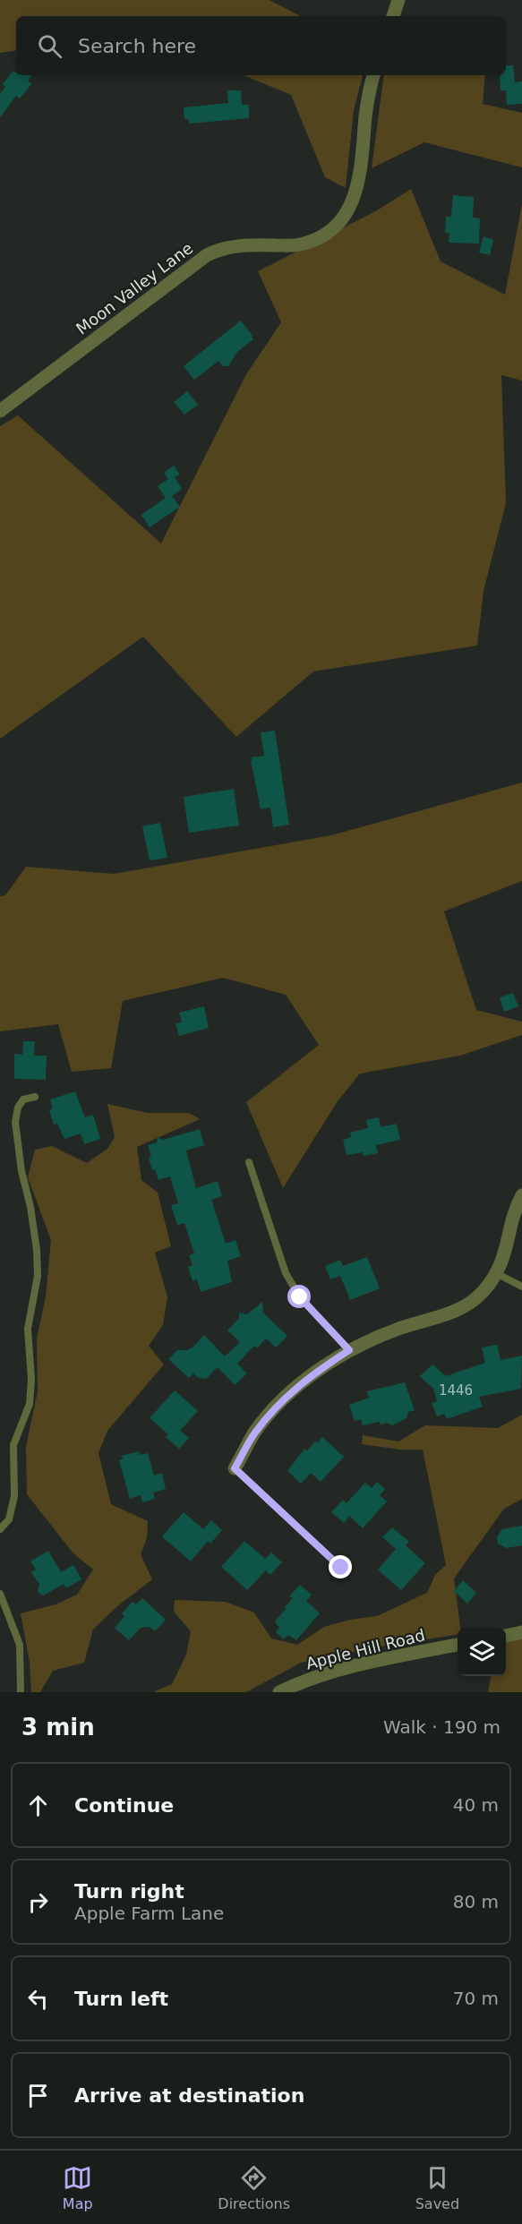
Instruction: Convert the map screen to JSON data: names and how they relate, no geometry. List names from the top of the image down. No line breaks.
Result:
{"streets":{"street":["Moon Valley Lane","Apple Hill Road"]},"house_numbers":["1446"],"page":{"search":"Search here","heading":["3 min","Walk · 190 m"],"list":[["Continue","40 m"],["Turn right","Apple Farm Lane","80 m"],["Turn left","70 m"],"Arrive at destination"],"nav":["Map","Directions","Saved"]}}
